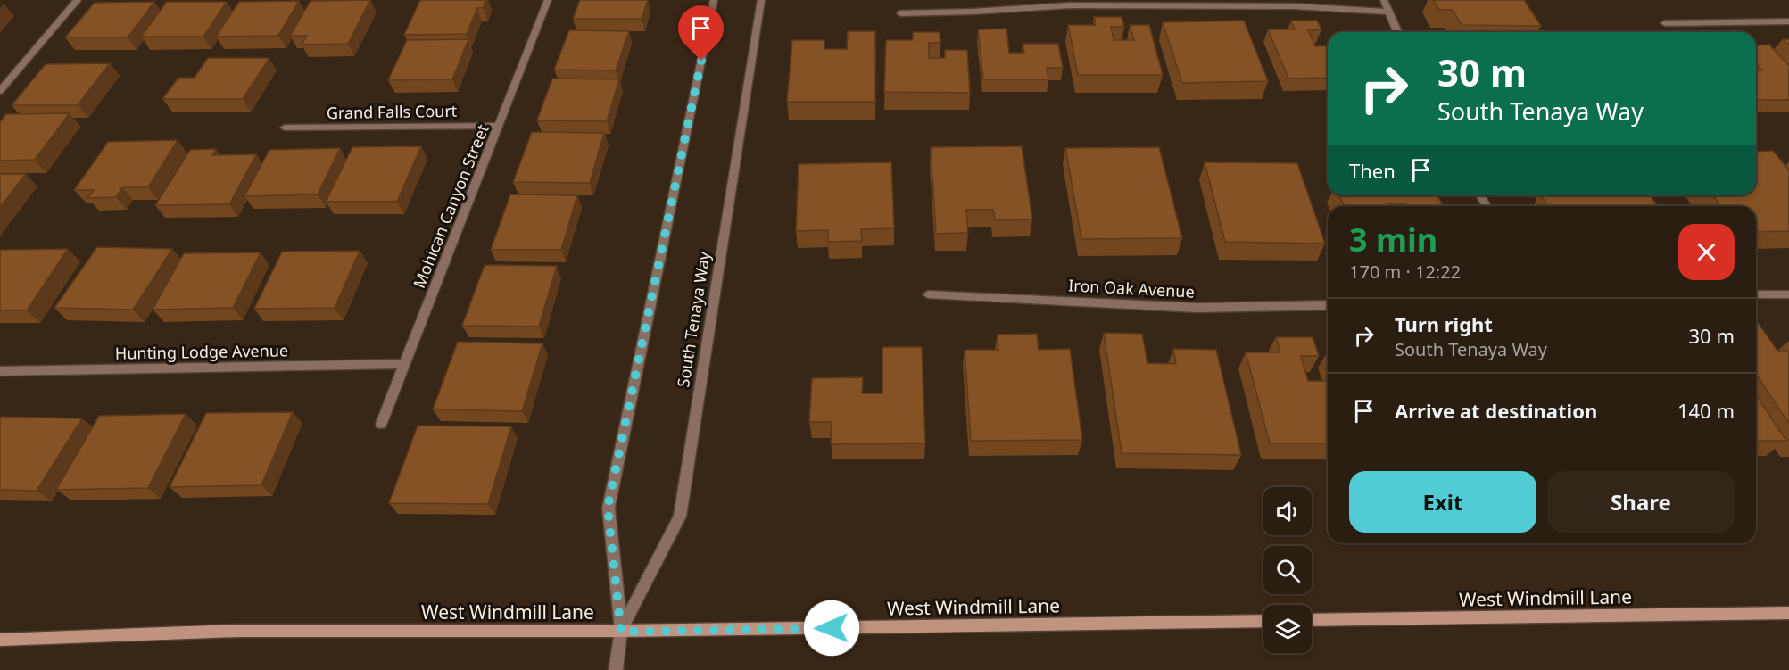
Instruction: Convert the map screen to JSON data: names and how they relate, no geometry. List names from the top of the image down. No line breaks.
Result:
{"streets":{"main road":["West Windmill Lane"],"street":["Grand Falls Court","Mohican Canyon Street","Iron Oak Avenue","South Tenaya Way","Hunting Lodge Avenue"]},"crossings":[["Grand Falls Court","Mohican Canyon Street"],["Mohican Canyon Street","Hunting Lodge Avenue"],["South Tenaya Way","West Windmill Lane"]],"page":{"turn":["30 m","South Tenaya Way"],"then":"Then","heading":["3 min","170 m · 12:22"],"list":[{"name":"Turn right","note":"South Tenaya Way","value":"30 m"},{"name":"Arrive at destination","value":"140 m"}],"buttons":["Exit","Share"]}}
